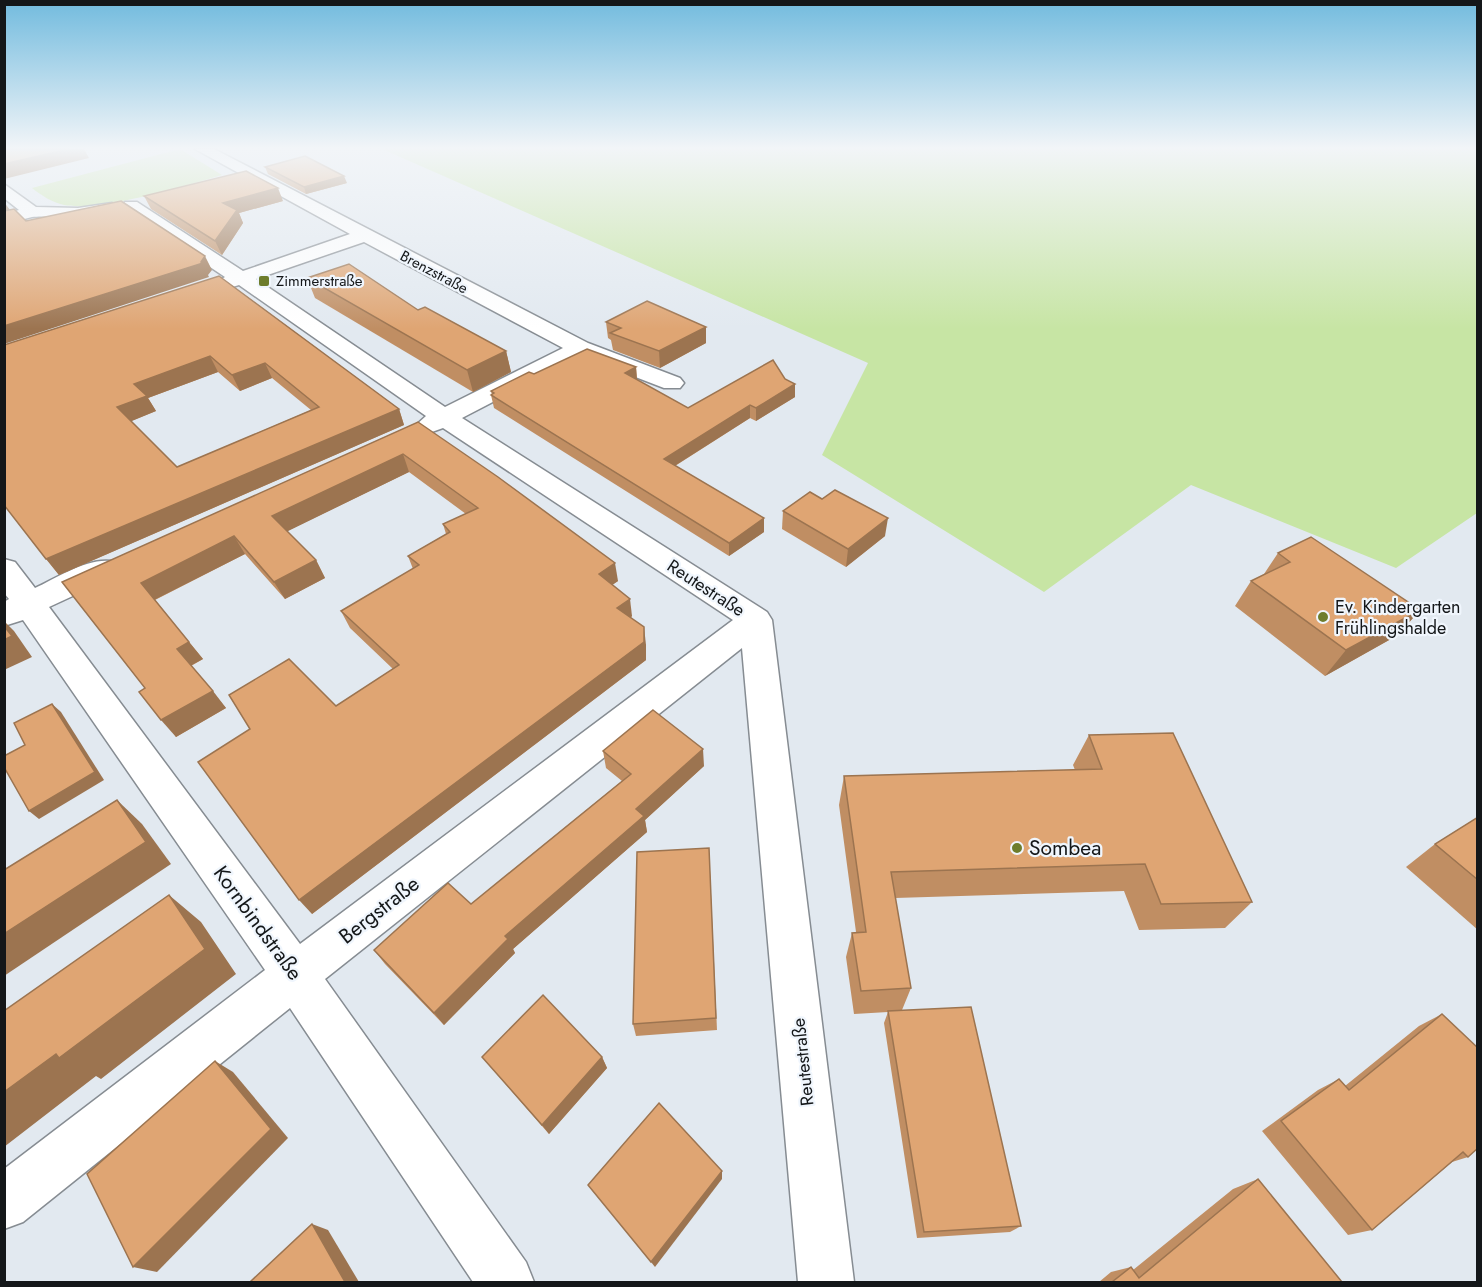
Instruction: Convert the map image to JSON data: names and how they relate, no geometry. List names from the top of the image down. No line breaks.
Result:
{"streets":{"street":["Brenzstraße","Reutestraße","Bergstraße","Kornbindstraße"]},"crossings":[["Reutestraße","Bergstraße"],["Bergstraße","Kornbindstraße"]],"places":{"transit":["Zimmerstraße"],"other":["Ev. Kindergarten Frühlingshalde","Sombea"]}}
